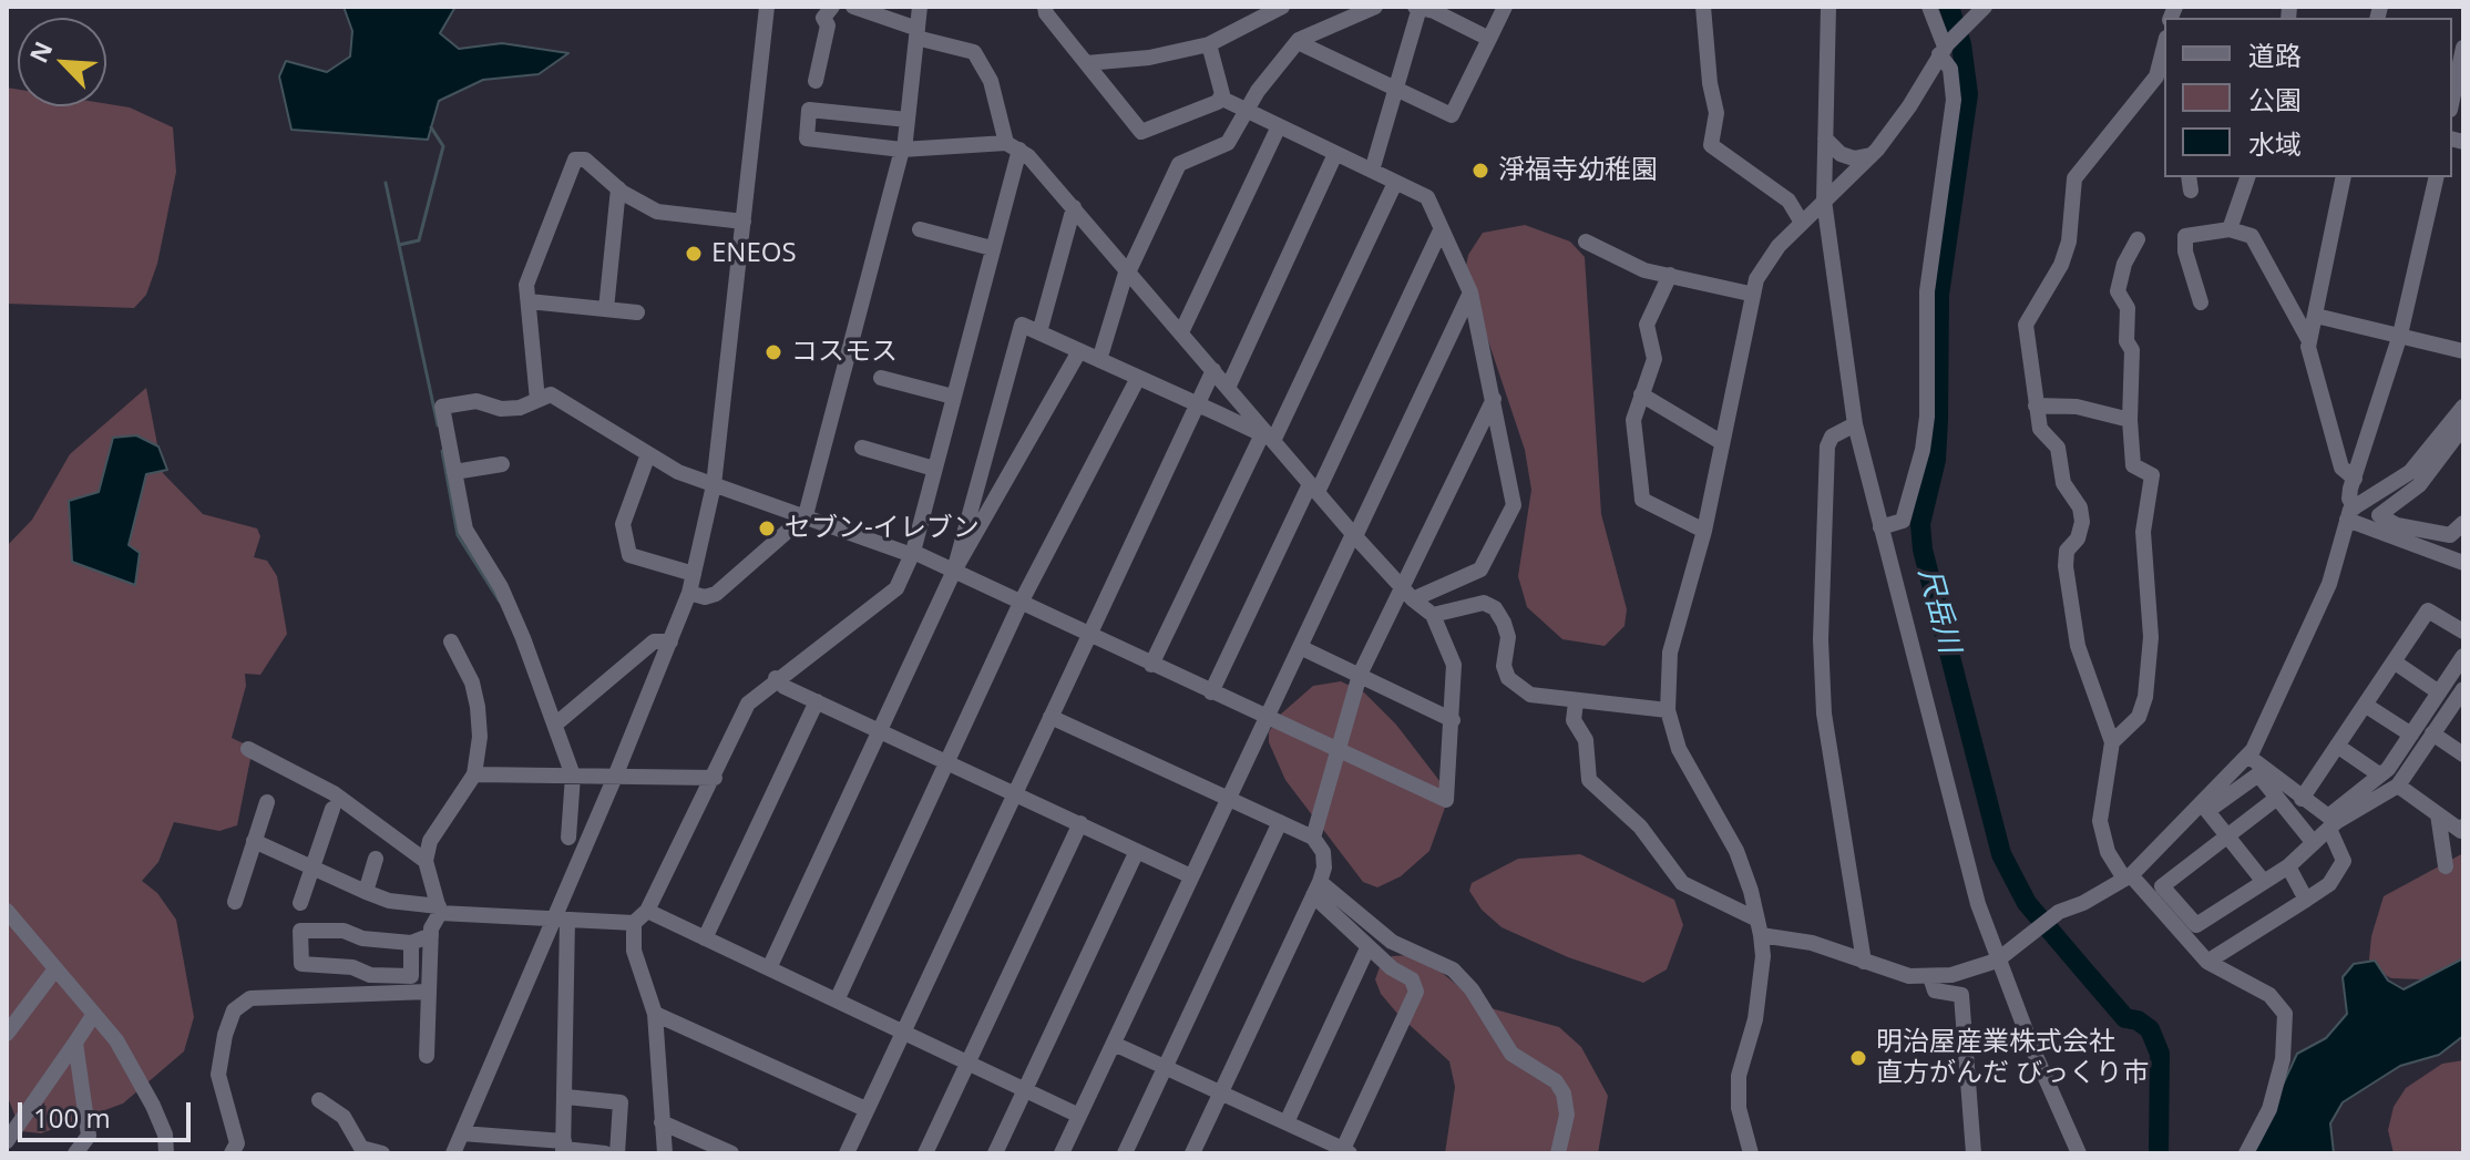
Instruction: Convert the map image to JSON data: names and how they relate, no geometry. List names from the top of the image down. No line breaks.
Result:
{"water":["尺岳川"],"places":["淨福寺幼稚園","ENEOS","コスモス","セブン-イレブン","明治屋産業株式会社 直方がんだ びっくり市"],"legend":["道路","公園","水域"],"scale_bar":"100 m","north":"top left"}
